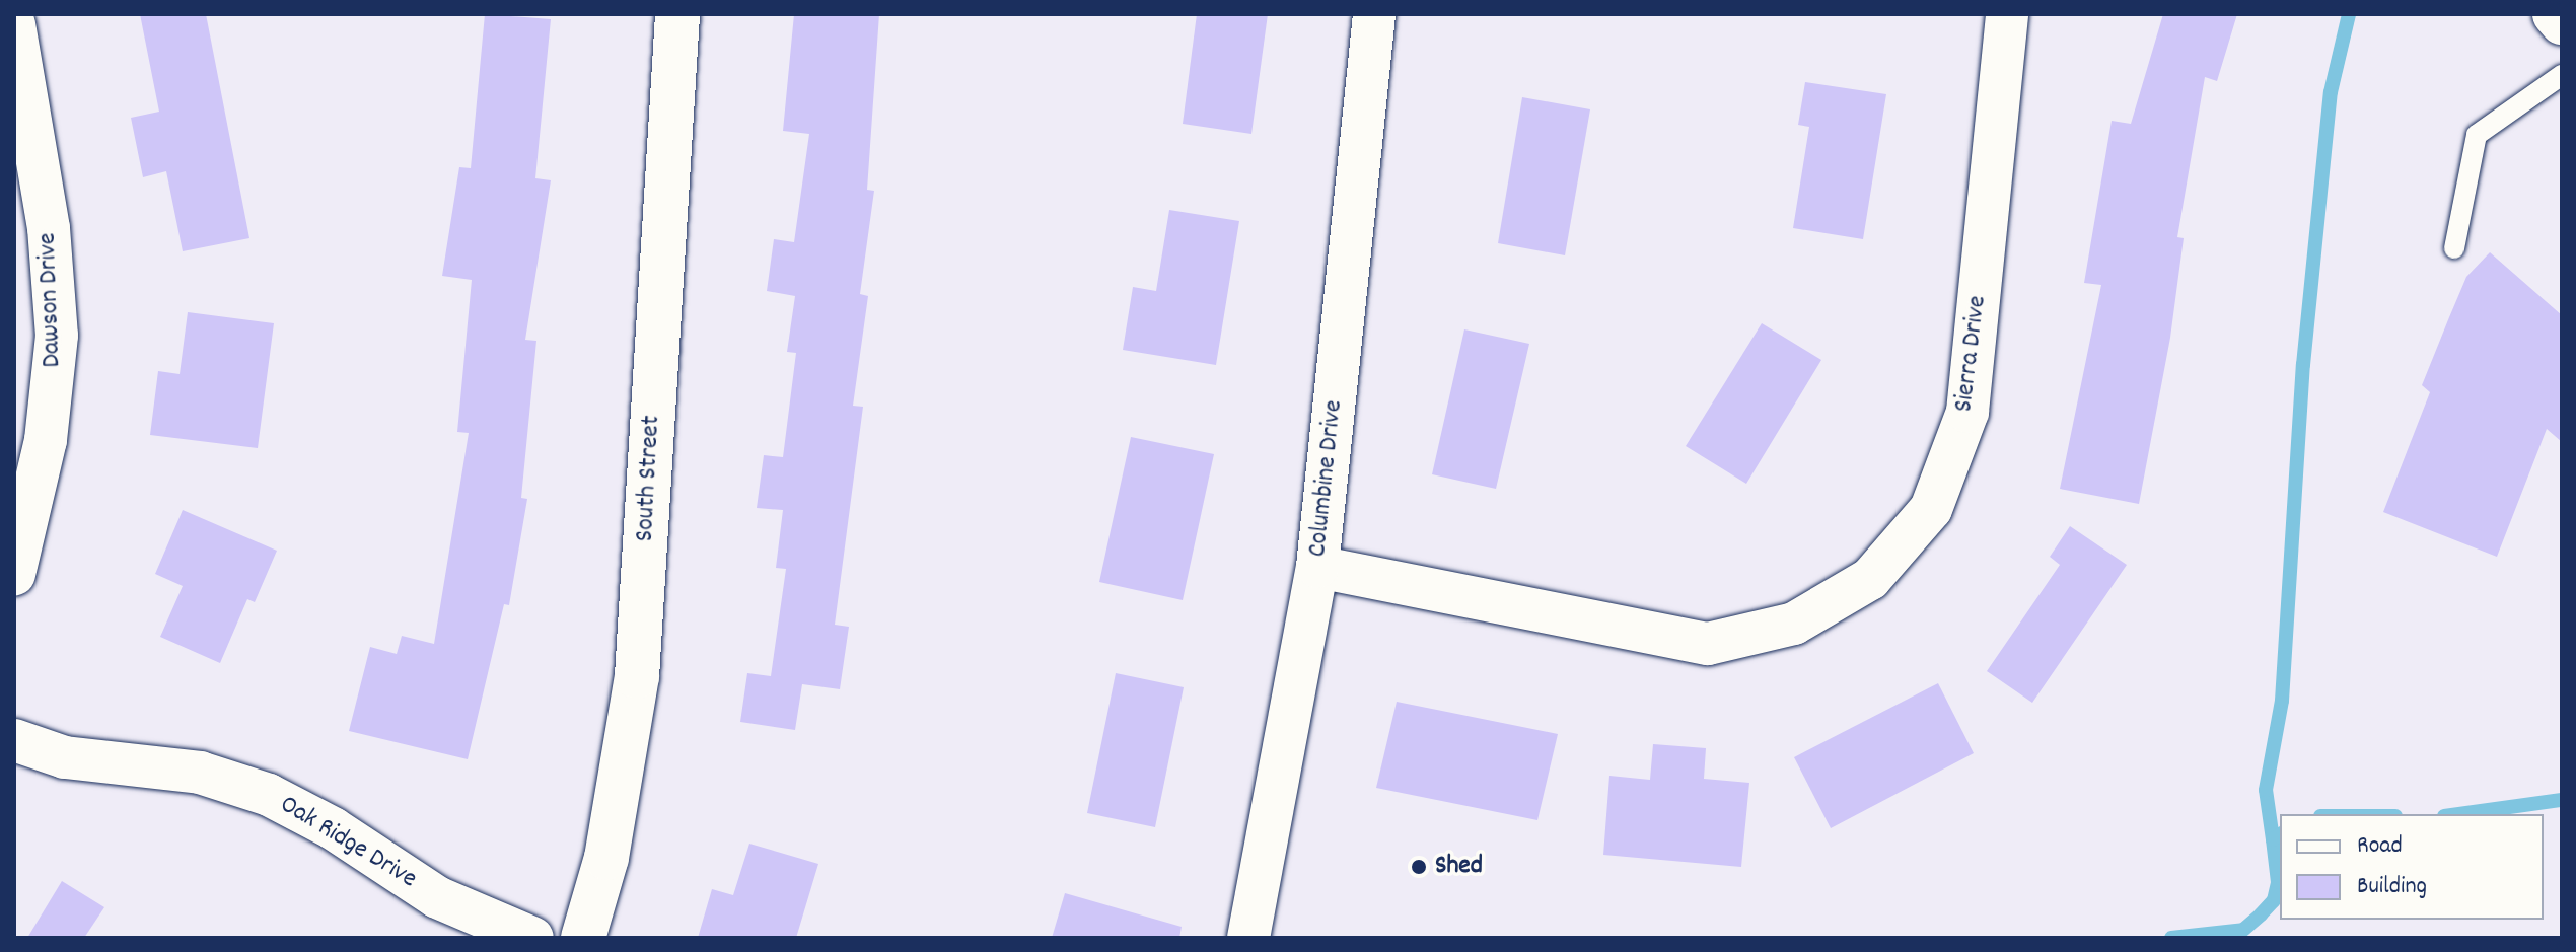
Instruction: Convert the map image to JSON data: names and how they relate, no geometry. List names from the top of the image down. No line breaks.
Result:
{"streets":{"street":["Dawson Drive","Sierra Drive","South Street","Columbine Drive","Oak Ridge Drive"]},"crossings":[["Sierra Drive","Columbine Drive"]],"places":["Shed"],"legend":["Road","Building"]}
